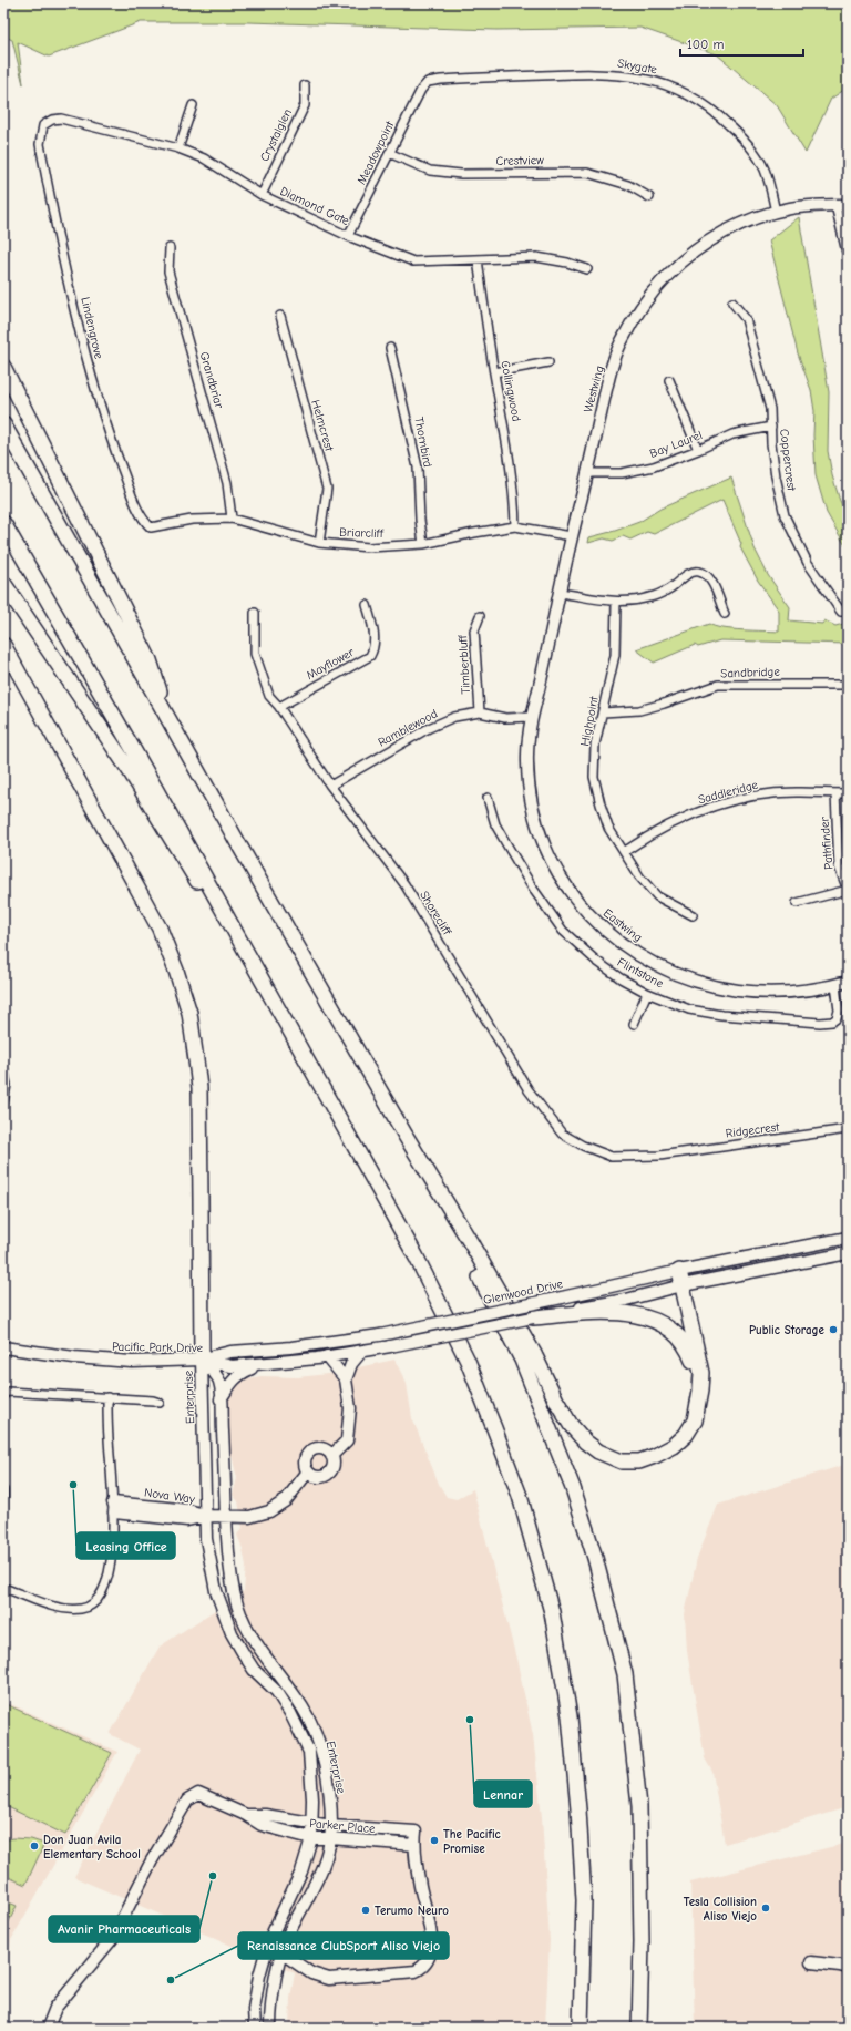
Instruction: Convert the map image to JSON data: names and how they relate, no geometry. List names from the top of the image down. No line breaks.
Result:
{"streets":{"main road":["Westwing","Eastwing","Glenwood Drive","Pacific Park Drive","Enterprise","Nova Way","Parker Place"],"street":["Skygate","Crystalglen","Meadowpoint","Crestview","Diamond Gate","Lindengrove","Grandbriar","Collingwood","Helmcrest","Thornbird","Bay Laurel","Coppercrest","Briarcliff","Mayflower","Timberbluff","Sandbridge","Highpoint","Ramblewood","Saddleridge","Pathfinder","Shorecliff","Flintstone","Ridgecrest"]},"crossings":[["Skygate","Meadowpoint"],["Skygate","Westwing"],["Crystalglen","Diamond Gate"],["Meadowpoint","Crestview"],["Meadowpoint","Diamond Gate"],["Diamond Gate","Lindengrove"],["Diamond Gate","Collingwood"],["Lindengrove","Briarcliff"],["Grandbriar","Briarcliff"],["Westwing","Bay Laurel"],["Westwing","Briarcliff"],["Westwing","Ramblewood"],["Westwing","Eastwing"],["Collingwood","Briarcliff"],["Helmcrest","Briarcliff"],["Thornbird","Briarcliff"],["Bay Laurel","Coppercrest"],["Mayflower","Shorecliff"],["Timberbluff","Ramblewood"],["Sandbridge","Highpoint"],["Highpoint","Saddleridge"],["Ramblewood","Shorecliff"],["Ramblewood","Eastwing"],["Saddleridge","Pathfinder"],["Shorecliff","Ridgecrest"],["Eastwing","Flintstone"],["Glenwood Drive","Pacific Park Drive"],["Glenwood Drive","Enterprise"],["Pacific Park Drive","Enterprise"],["Enterprise","Nova Way"],["Enterprise","Parker Place"]],"places":["Public Storage","Leasing Office","Lennar","The Pacific Promise","Don Juan Avila Elementary School","Avanir Pharmaceuticals","Tesla Collision Aliso Viejo","Terumo Neuro","Renaissance ClubSport Aliso Viejo"],"scale_bar":"100 m"}
